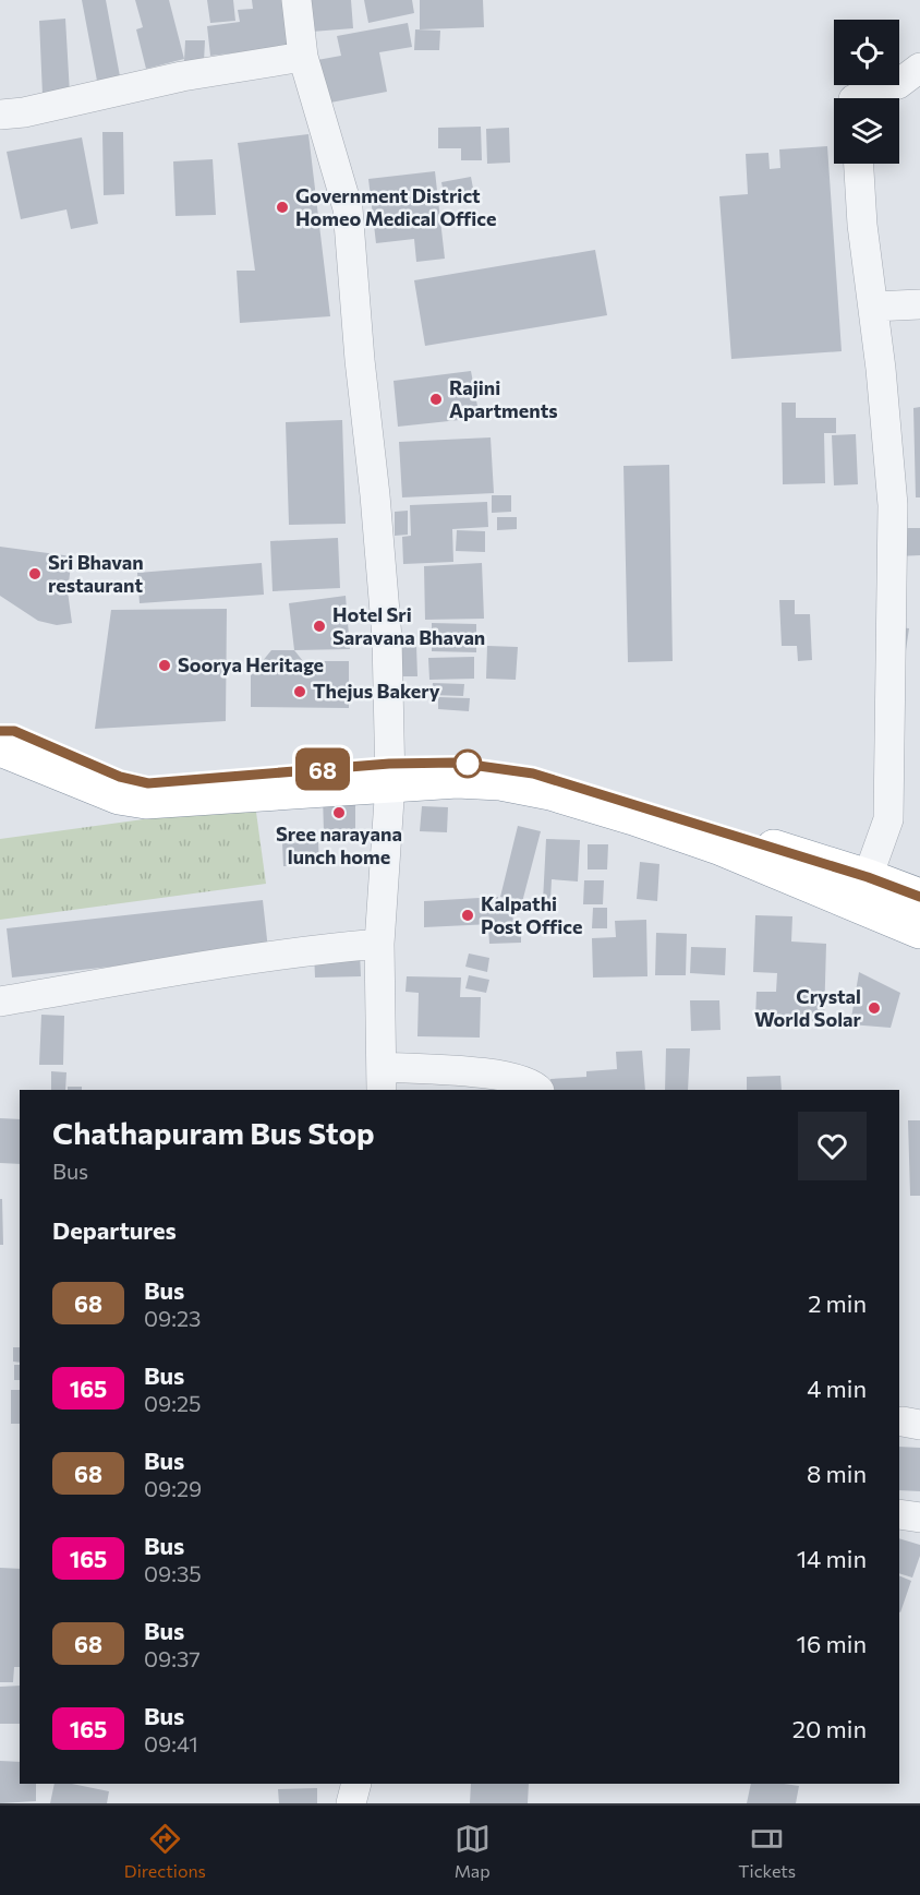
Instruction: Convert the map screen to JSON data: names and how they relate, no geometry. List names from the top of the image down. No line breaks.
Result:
{"places":["Government District Homeo Medical Office","Rajini Apartments","Sri Bhavan restaurant","Hotel Sri Saravana Bhavan","Soorya Heritage","Thejus Bakery","Sree narayana lunch home","Kalpathi Post Office","Crystal World Solar"],"lines":["bus line 68"],"page":{"on_map":"68","heading":[["Chathapuram Bus Stop","Bus"],"Departures"],"list":[{"mark":"68","name":"Bus","note":"09:23","value":"2 min"},{"mark":"165","name":"Bus","note":"09:25","value":"4 min"},{"mark":"68","name":"Bus","note":"09:29","value":"8 min"},{"mark":"165","name":"Bus","note":"09:35","value":"14 min"},{"mark":"68","name":"Bus","note":"09:37","value":"16 min"},{"mark":"165","name":"Bus","note":"09:41","value":"20 min"}],"tabs":["Directions","Map","Tickets"]}}
